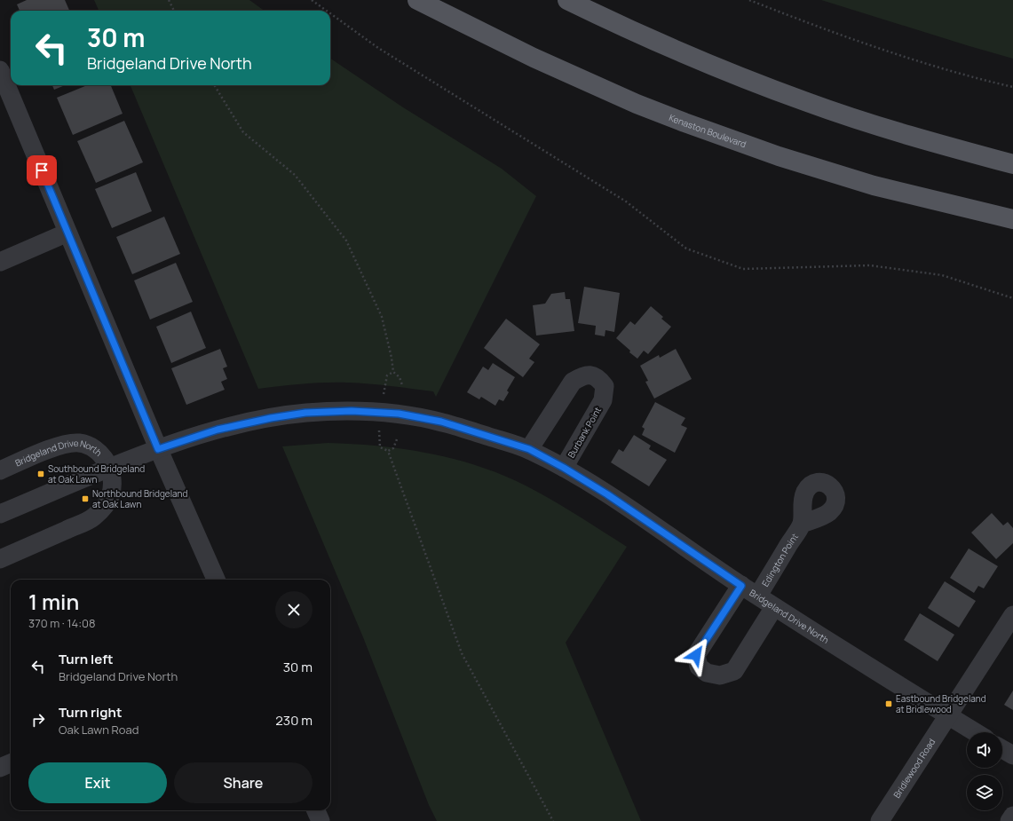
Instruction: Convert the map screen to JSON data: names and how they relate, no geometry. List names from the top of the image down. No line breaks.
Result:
{"streets":{"main road":["Kenaston Boulevard"],"street":["Burbank Point","Bridgeland Drive North","Edington Point","Bridlewood Road"]},"crossings":[["Burbank Point","Bridgeland Drive North"],["Bridgeland Drive North","Edington Point"],["Bridgeland Drive North","Bridlewood Road"]],"places":{"transit":["Southbound Bridgeland at Oak Lawn","Northbound Bridgeland at Oak Lawn","Eastbound Bridgeland at Bridlewood"]},"page":{"turn":["30 m","Bridgeland Drive North"],"heading":["1 min","370 m · 14:08"],"list":[{"name":"Turn left","note":"Bridgeland Drive North","value":"30 m"},{"name":"Turn right","note":"Oak Lawn Road","value":"230 m"}],"buttons":["Exit","Share"]}}
